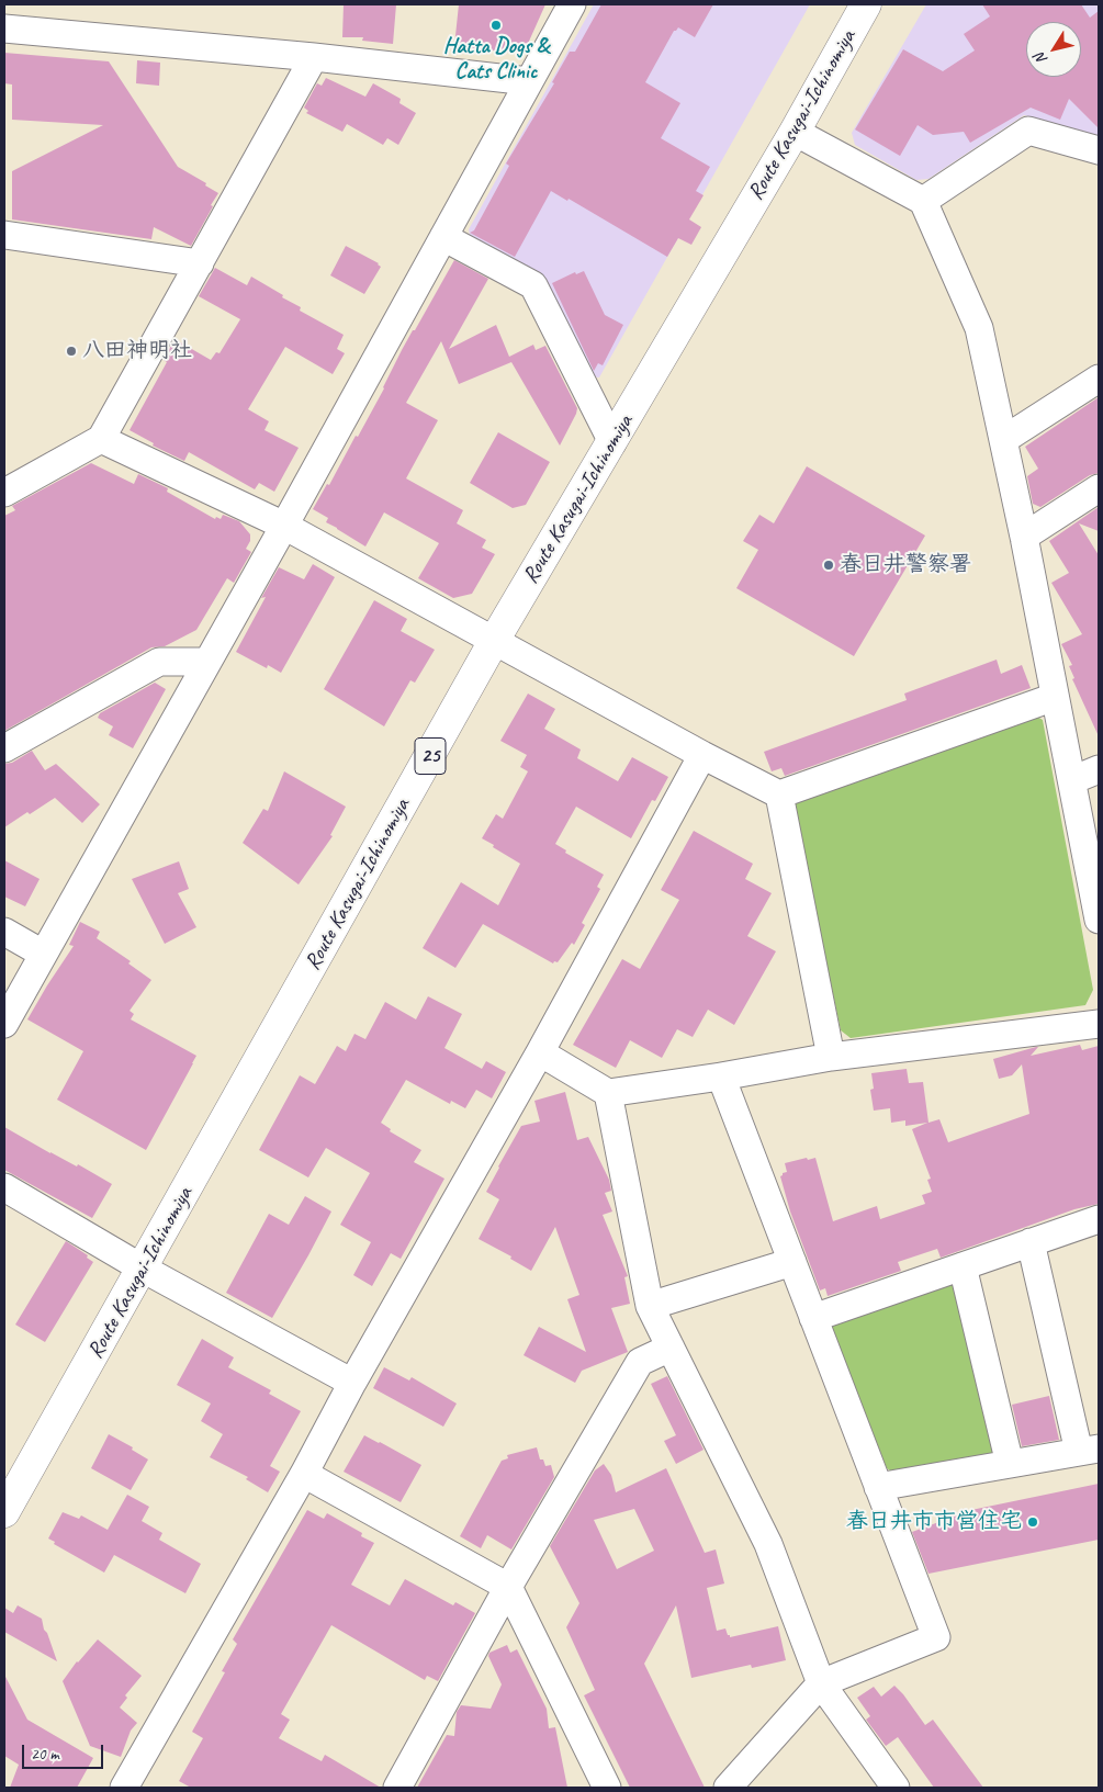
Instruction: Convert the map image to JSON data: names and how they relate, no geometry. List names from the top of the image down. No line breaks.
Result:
{"streets":{"main road":["Route Kasugai-Ichinomiya","25"]},"places":["Hatta Dogs & Cats Clinic","八田神明社","春日井警察署","春日井市市営住宅"],"scale_bar":"20 m","north":"bottom left"}
